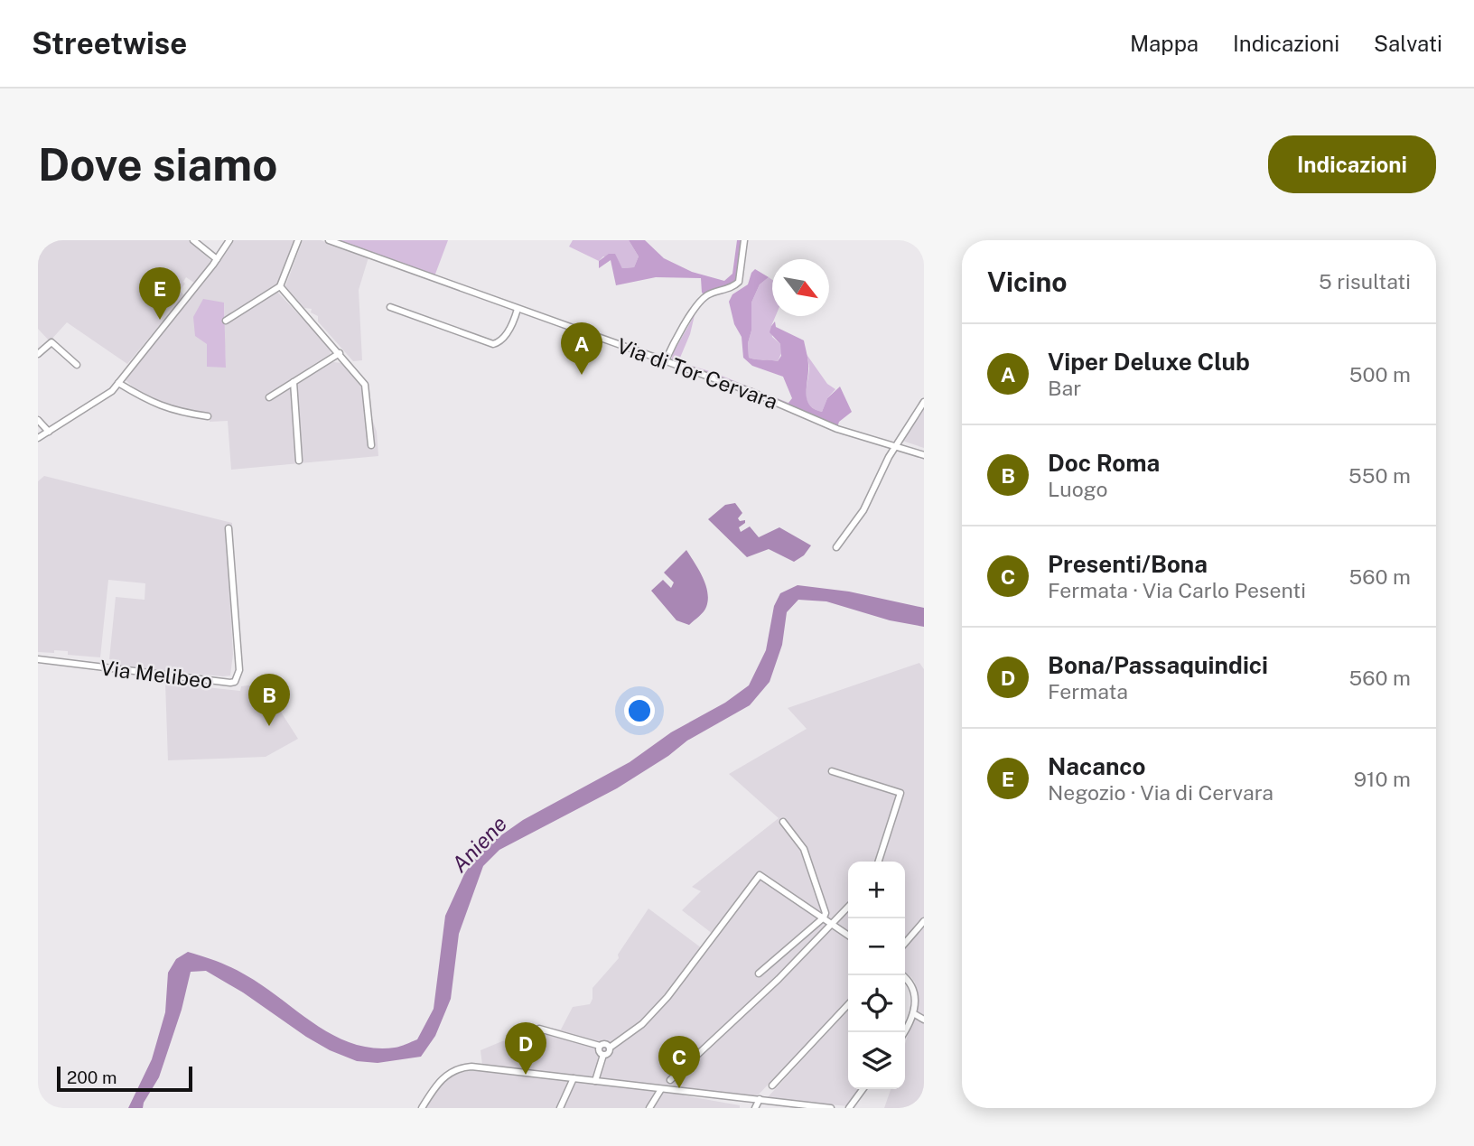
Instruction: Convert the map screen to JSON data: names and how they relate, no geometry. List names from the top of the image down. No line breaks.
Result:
{"streets":{"street":["Via di Tor Cervara","Via Melibeo"]},"water":["Aniene"],"scale_bar":"200 m","north":"bottom right","page":{"header":"Streetwise","nav":["Mappa","Indicazioni","Salvati"],"buttons":"Indicazioni","title":"Dove siamo","heading":["Vicino","5 risultati"],"pins":["E","A","B","D","C"],"list":[{"mark":"A","name":"Viper Deluxe Club","note":"Bar","value":"500 m"},{"mark":"B","name":"Doc Roma","note":"Luogo","value":"550 m"},{"mark":"C","name":"Presenti/Bona","note":"Fermata · Via Carlo Pesenti","value":"560 m"},{"mark":"D","name":"Bona/Passaquindici","note":"Fermata","value":"560 m"},{"mark":"E","name":"Nacanco","note":"Negozio · Via di Cervara","value":"910 m"}],"map_buttons":["+","−"],"scale":"200 m"}}
